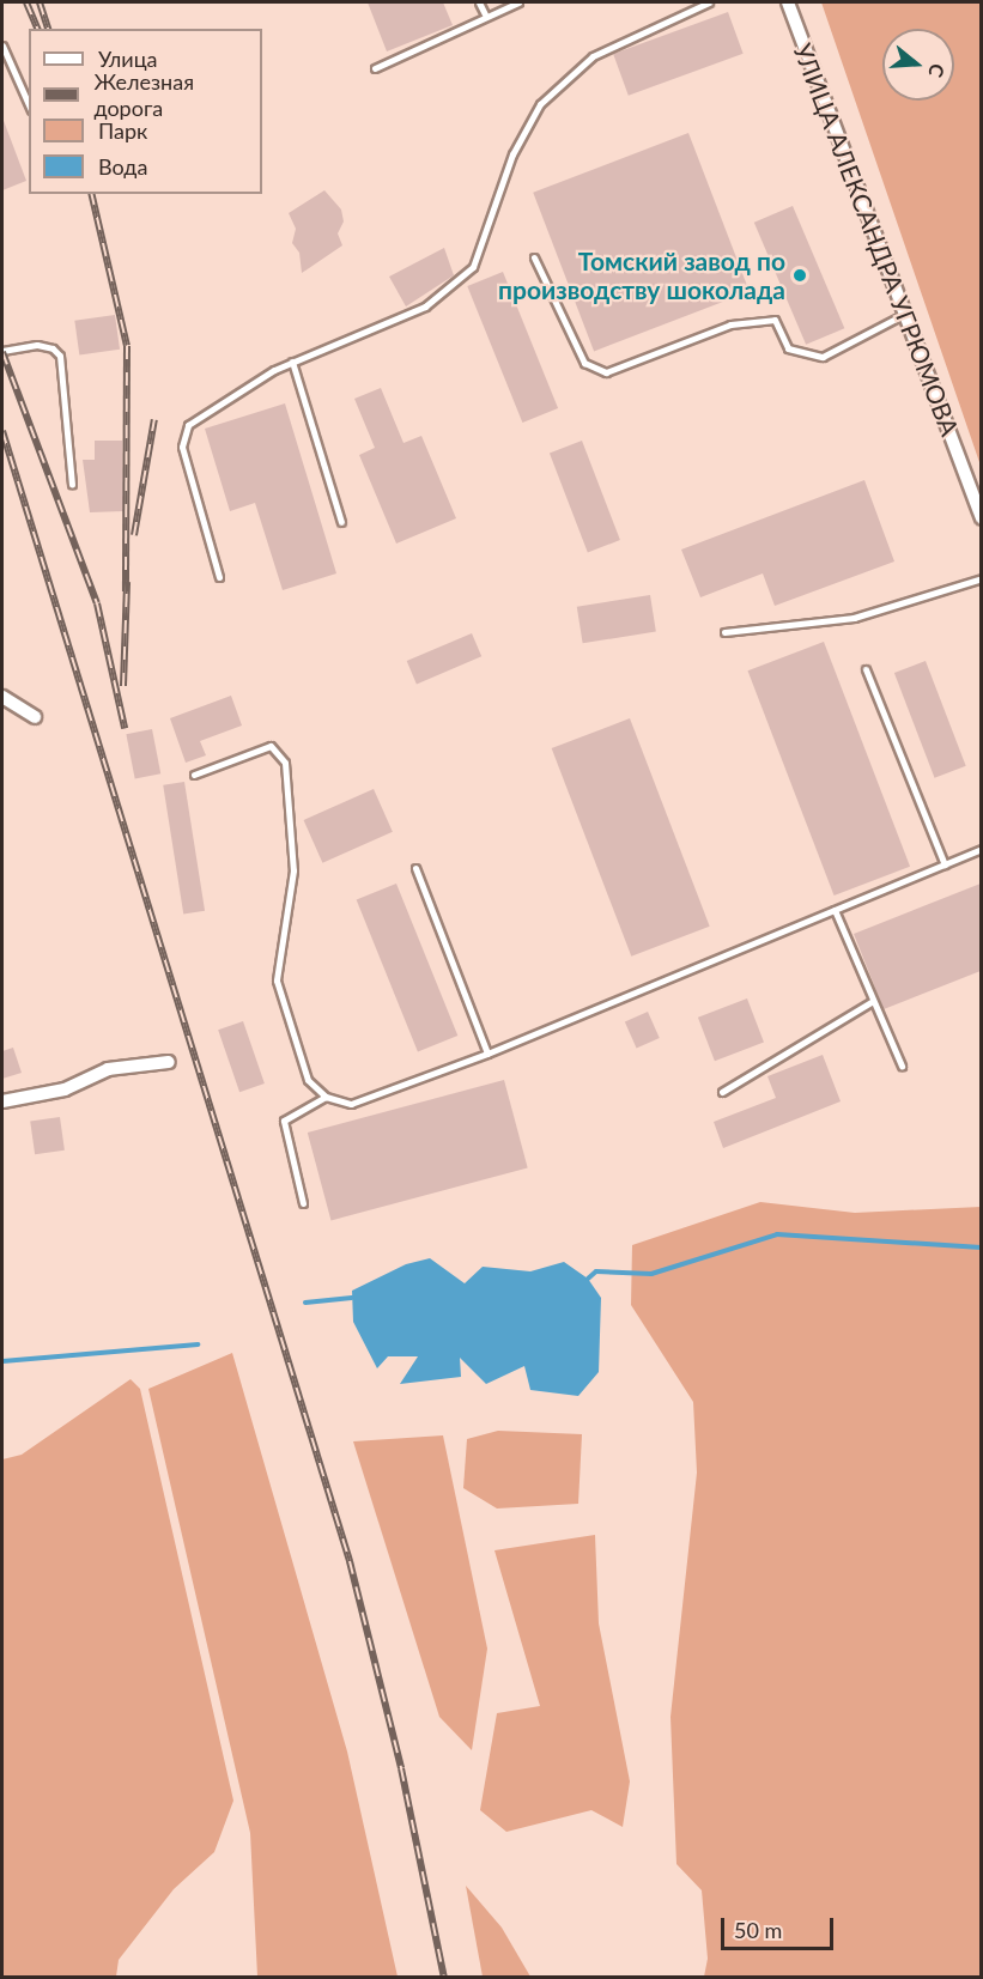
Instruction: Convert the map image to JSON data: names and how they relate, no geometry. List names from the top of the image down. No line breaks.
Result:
{"streets":{"street":["УЛИЦА АЛЕКСАНДРА УГРЮМОВА"]},"places":["Томский завод по производству шоколада"],"legend":["Улица","Железная дорога","Парк","Вода"],"scale_bar":"50 m","north":"right"}
